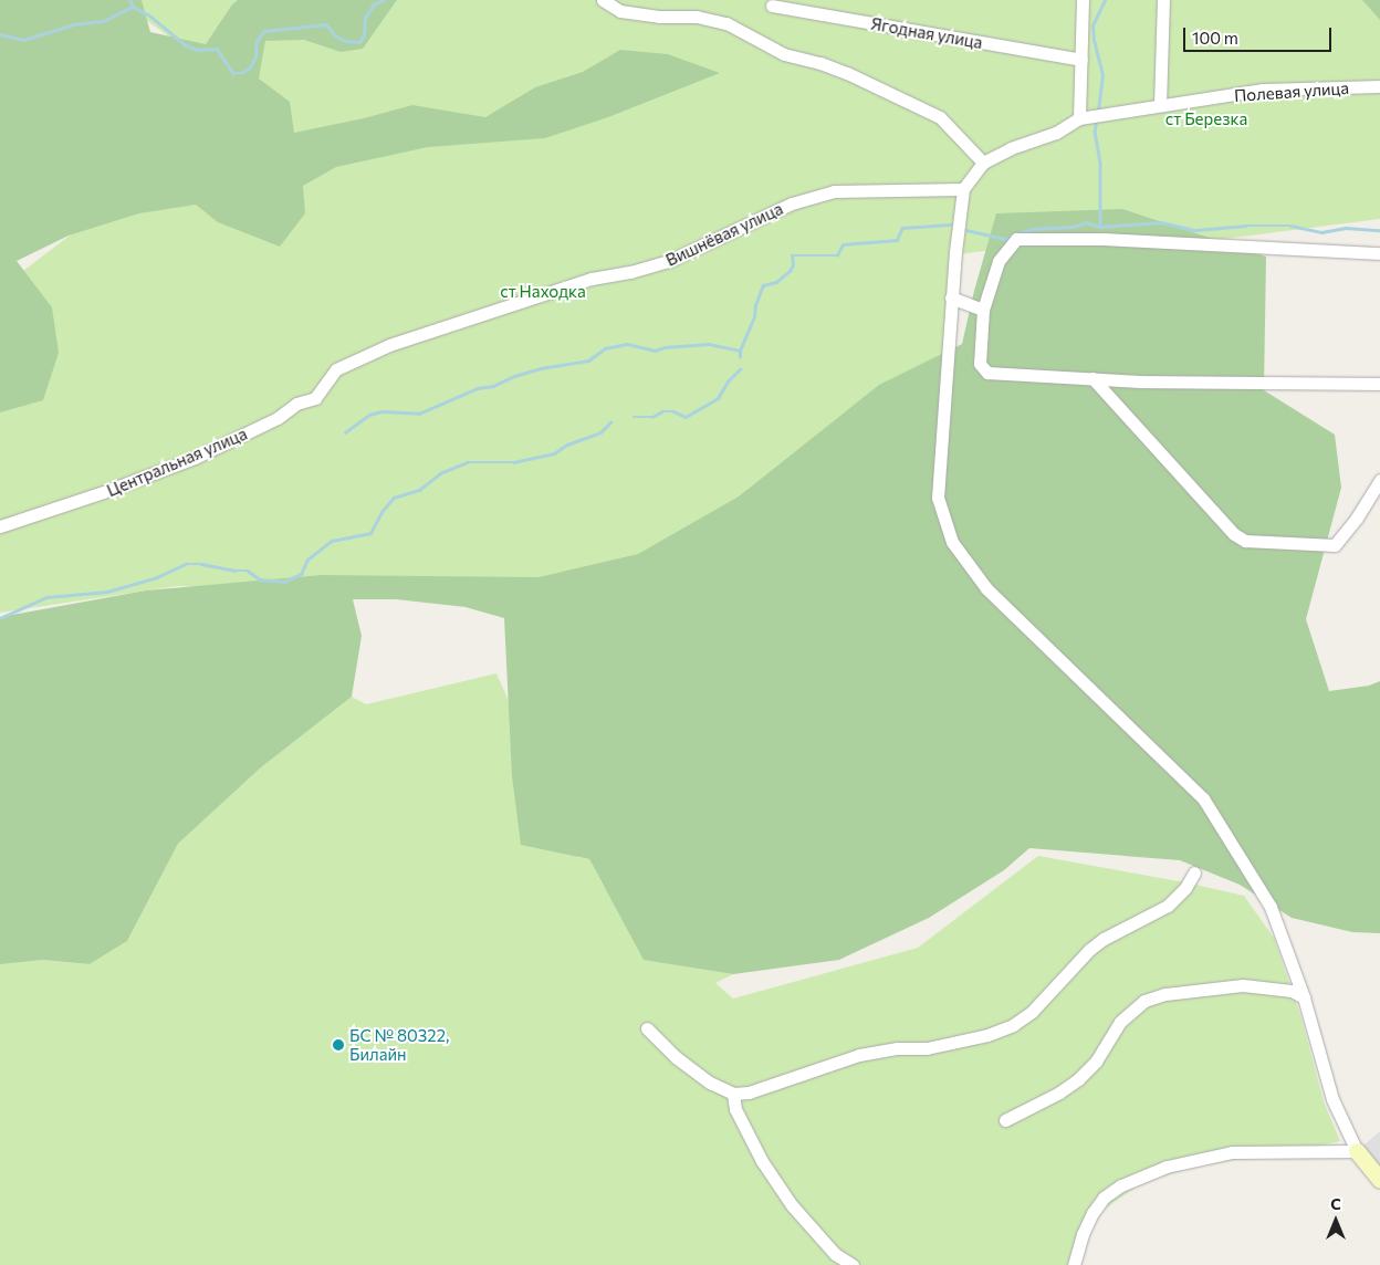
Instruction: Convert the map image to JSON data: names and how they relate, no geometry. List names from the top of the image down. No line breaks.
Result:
{"streets":{"street":["Ягодная улица","Полевая улица","Вишнёвая улица","Центральная улица"]},"crossings":[["Вишнёвая улица","Центральная улица"]],"parks":["ст Березка","ст Находка"],"places":["БС № 80322, Билайн"],"scale_bar":"100 m","north":"top"}
